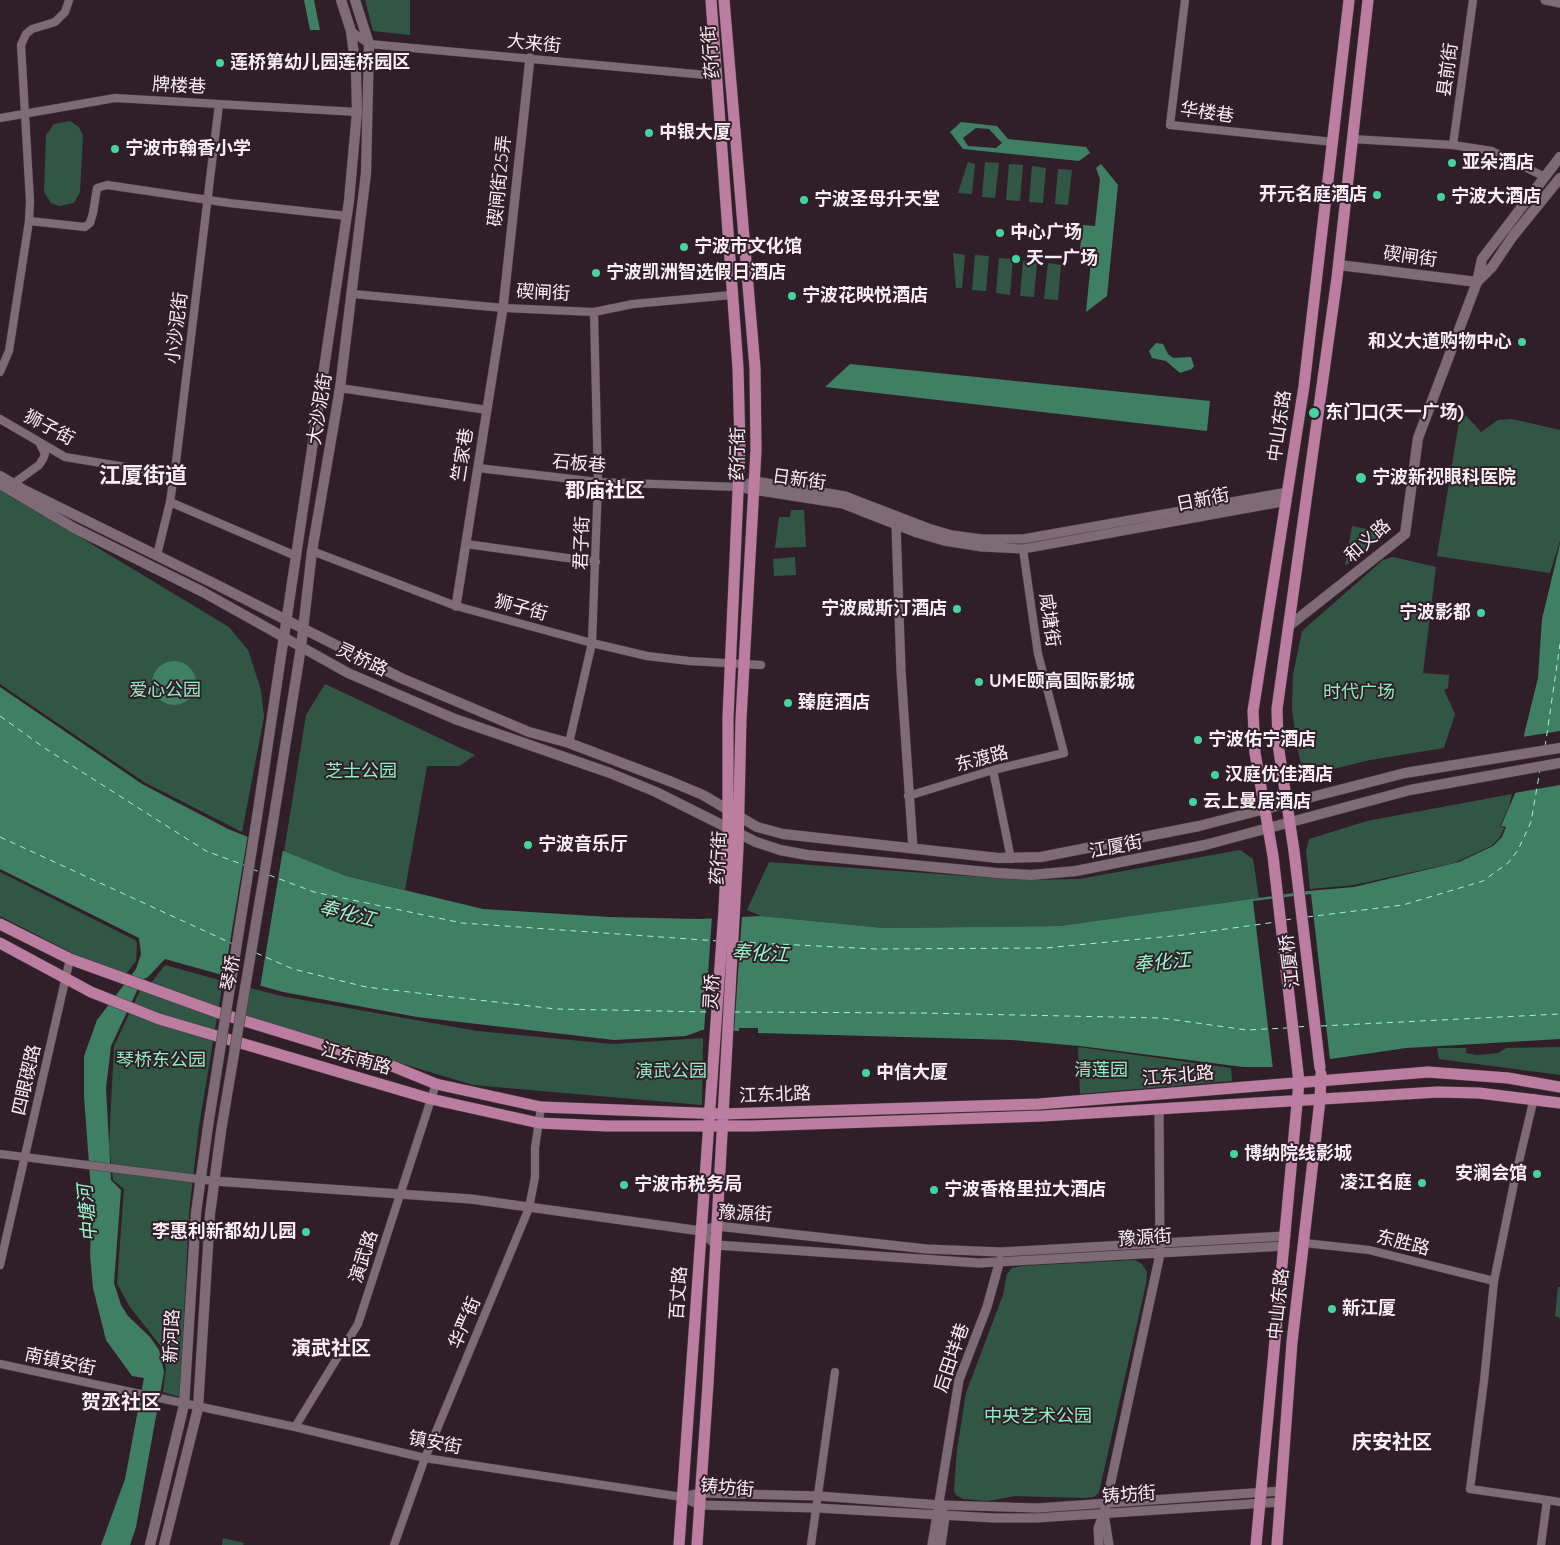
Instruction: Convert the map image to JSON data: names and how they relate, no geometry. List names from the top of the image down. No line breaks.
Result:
{"streets":{"main road":["药行街","碶闸街","大沙泥街","中山东路","和义路","灵桥路","江厦街","江厦桥","琴桥","灵桥","江东南路","江东北路","百丈路","新河路"],"street":["大来街","县前街","牌楼巷","华楼巷","碶闸街25弄","小沙泥街","狮子街","竺家巷","石板巷","日新街","君子街","咸塘街","东渡路","四眼碶路","豫源街","东胜路","演武路","华严街","后田垟巷","南镇安街","镇安街","铸坊街"]},"crossings":[["大来街","药行街"],["大来街","碶闸街25弄"],["大来街","大沙泥街"],["药行街","碶闸街"],["药行街","狮子街"],["药行街","石板巷"],["药行街","日新街"],["药行街","灵桥路"],["药行街","江厦街"],["药行街","灵桥"],["牌楼巷","小沙泥街"],["牌楼巷","大沙泥街"],["华楼巷","中山东路"],["碶闸街25弄","碶闸街"],["碶闸街25弄","竺家巷"],["碶闸街","大沙泥街"],["碶闸街","中山东路"],["碶闸街","竺家巷"],["碶闸街","和义路"],["碶闸街","君子街"],["小沙泥街","狮子街"],["小沙泥街","灵桥路"],["大沙泥街","狮子街"],["大沙泥街","灵桥路"],["大沙泥街","琴桥"],["中山东路","日新街"],["中山东路","和义路"],["中山东路","江厦街"],["中山东路","江厦桥"],["中山东路","江东北路"],["中山东路","豫源街"],["中山东路","东胜路"],["中山东路","铸坊街"],["狮子街","竺家巷"],["狮子街","君子街"],["竺家巷","石板巷"],["石板巷","日新街"],["石板巷","君子街"],["日新街","咸塘街"],["君子街","灵桥路"],["咸塘街","东渡路"],["灵桥路","江厦街"],["江厦桥","江东北路"],["琴桥","新河路"],["灵桥","百丈路"],["江东南路","江东北路"],["江东南路","四眼碶路"],["江东南路","演武路"],["江东南路","百丈路"],["江东南路","华严街"],["江东北路","百丈路"],["豫源街","百丈路"],["豫源街","后田垟巷"],["演武路","镇安街"],["百丈路","镇安街"],["百丈路","铸坊街"],["华严街","镇安街"],["新河路","南镇安街"],["新河路","镇安街"],["后田垟巷","铸坊街"],["南镇安街","镇安街"],["镇安街","铸坊街"]],"districts":["江厦街道","郡庙社区","演武社区","贺丞社区","庆安社区"],"water":["奉化江","中塘河"],"parks":["爱心公园","时代广场","芝士公园","琴桥东公园","清莲园","演武公园","中央艺术公园"],"places":["莲桥第幼儿园莲桥园区","中银大厦","宁波市翰香小学","亚朵酒店","开元名庭酒店","宁波大酒店","宁波圣母升天堂","中心广场","宁波市文化馆","天一广场","宁波凯洲智选假日酒店","宁波花映悦酒店","和义大道购物中心","东门口(天一广场)","宁波新视眼科医院","宁波威斯汀酒店","宁波影都","UME颐高国际影城","臻庭酒店","宁波佑宁酒店","汉庭优佳酒店","云上曼居酒店","宁波音乐厅","中信大厦","博纳院线影城","安澜会馆","凌江名庭","宁波市税务局","宁波香格里拉大酒店","李惠利新都幼儿园","新江厦"]}
